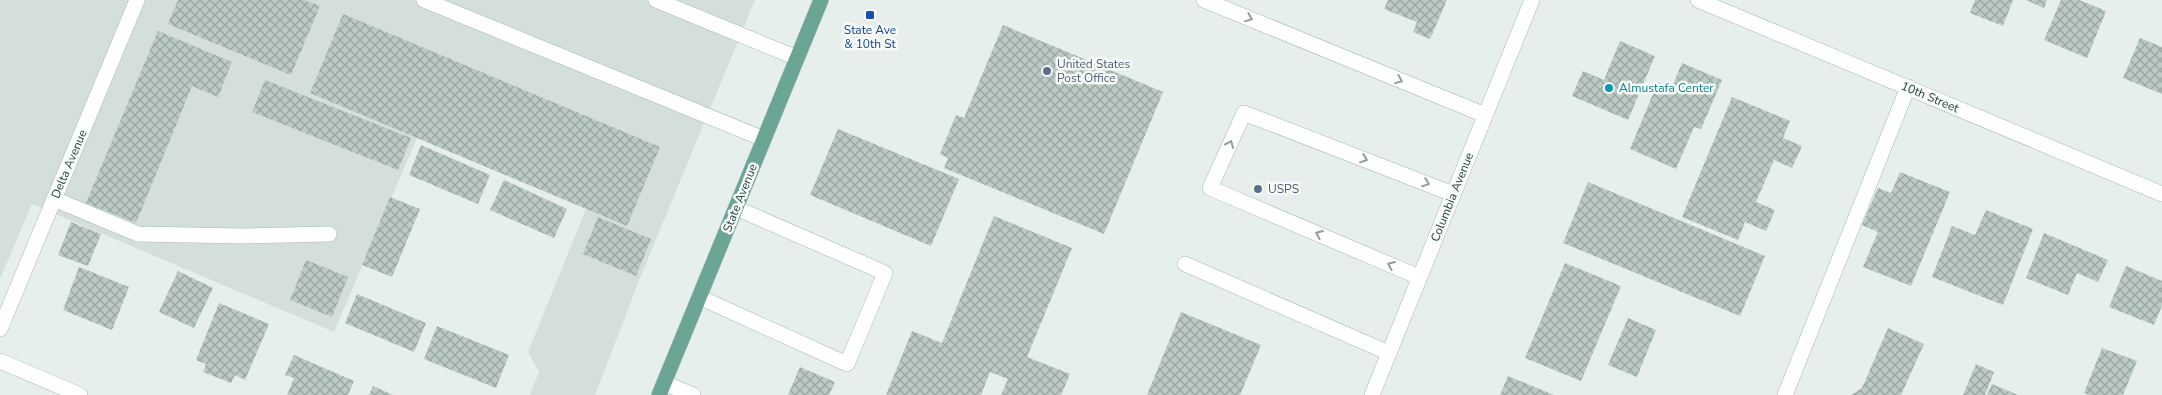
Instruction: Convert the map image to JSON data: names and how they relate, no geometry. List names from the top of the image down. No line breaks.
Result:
{"streets":{"main road":["State Avenue"],"street":["10th Street","Delta Avenue","Columbia Avenue"]},"places":{"transit":["State Ave & 10th St"],"other":["United States Post Office","Almustafa Center","USPS"]}}
